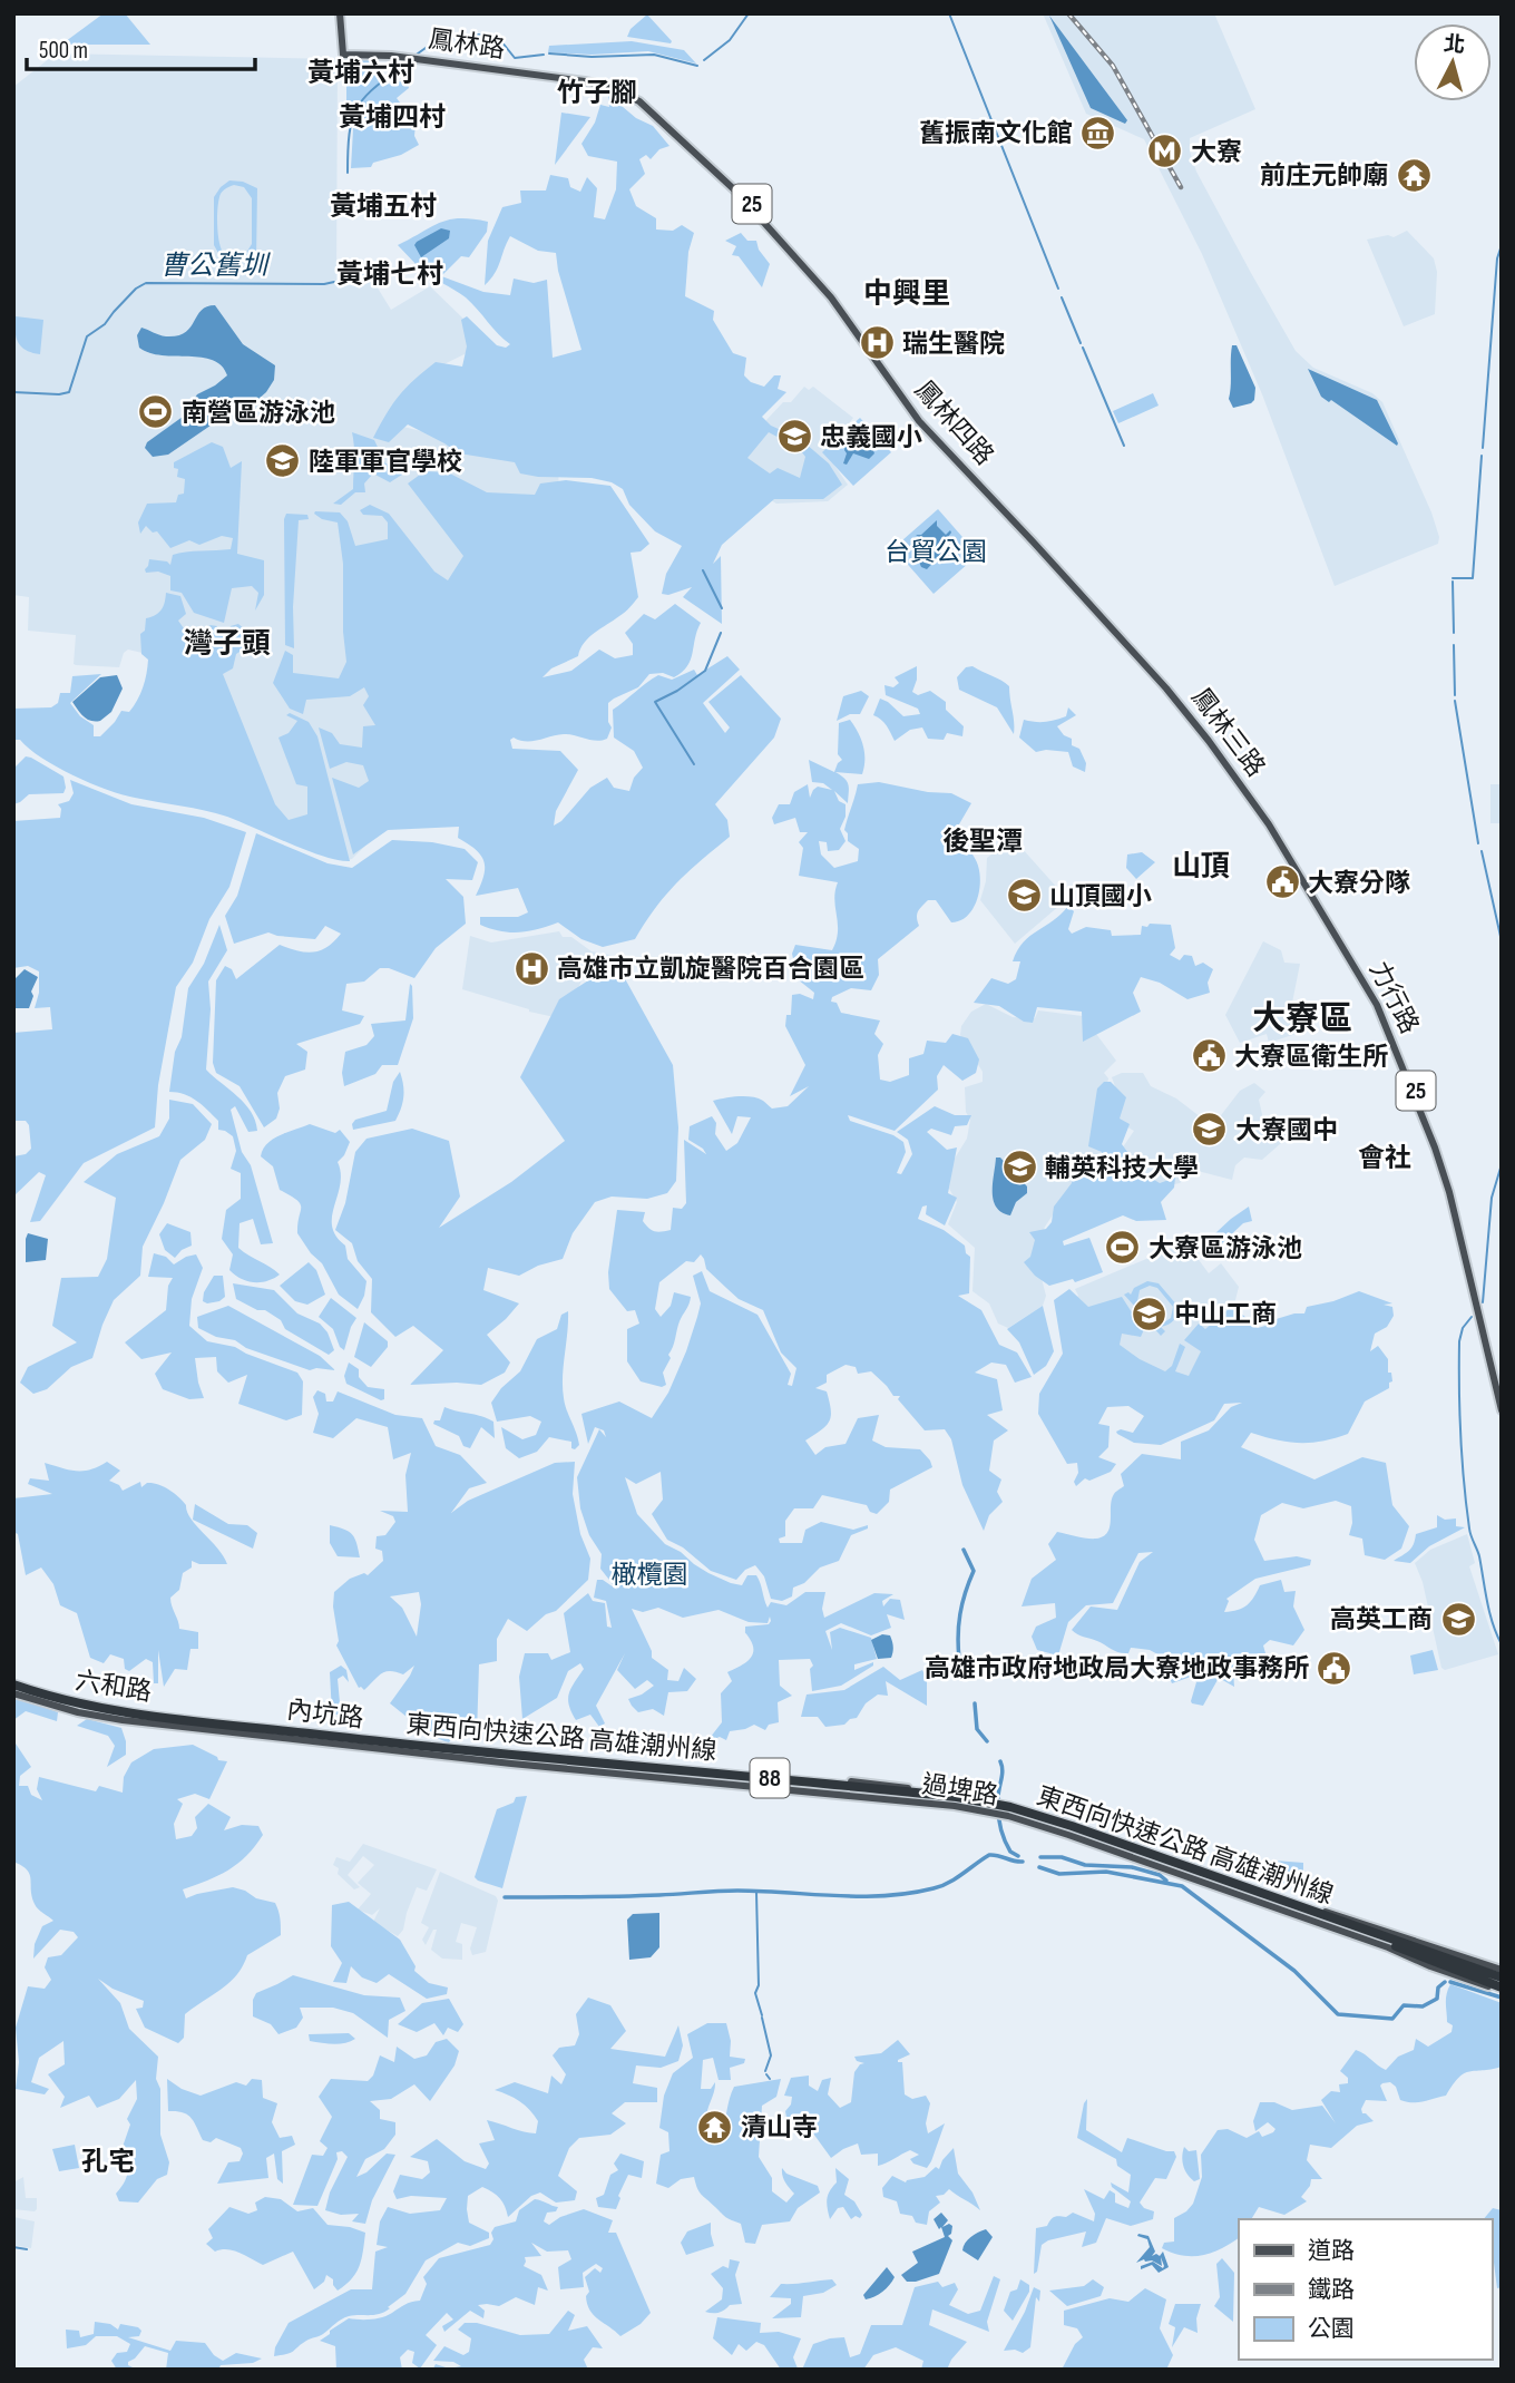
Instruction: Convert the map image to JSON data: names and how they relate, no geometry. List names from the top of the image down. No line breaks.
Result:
{"streets":{"highway":["東西向快速公路 高雄潮州線","88"],"main road":["鳳林路","25","鳳林四路","鳳林三路","力行路","六和路","內坑路","過埤路"]},"crossings":[["鳳林路","鳳林四路"],["25","力行路"],["鳳林四路","鳳林三路"],["鳳林三路","力行路"],["六和路","內坑路"],["六和路","東西向快速公路 高雄潮州線"],["內坑路","過埤路"],["東西向快速公路 高雄潮州線","過埤路"]],"districts":["黃埔六村","竹子腳","黃埔四村","黃埔五村","黃埔七村","中興里","灣子頭","後聖潭","山頂","大寮區","會社","孔宅"],"water":["曹公舊圳"],"parks":["台貿公園","橄欖園"],"places":{"museum":["舊振南文化館"],"metro station":["大寮"],"temple":["前庄元帥廟","清山寺"],"hospital":["瑞生醫院","高雄市立凱旋醫院百合園區"],"sports":["南營區游泳池","大寮區游泳池"],"school or university":["忠義國小","陸軍軍官學校","山頂國小","大寮國中","輔英科技大學","中山工商","高英工商"],"public building":["大寮分隊","大寮區衛生所","高雄市政府地政局大寮地政事務所"]},"legend":["道路","鐵路","公園"],"scale_bar":"500 m","north":"top"}
